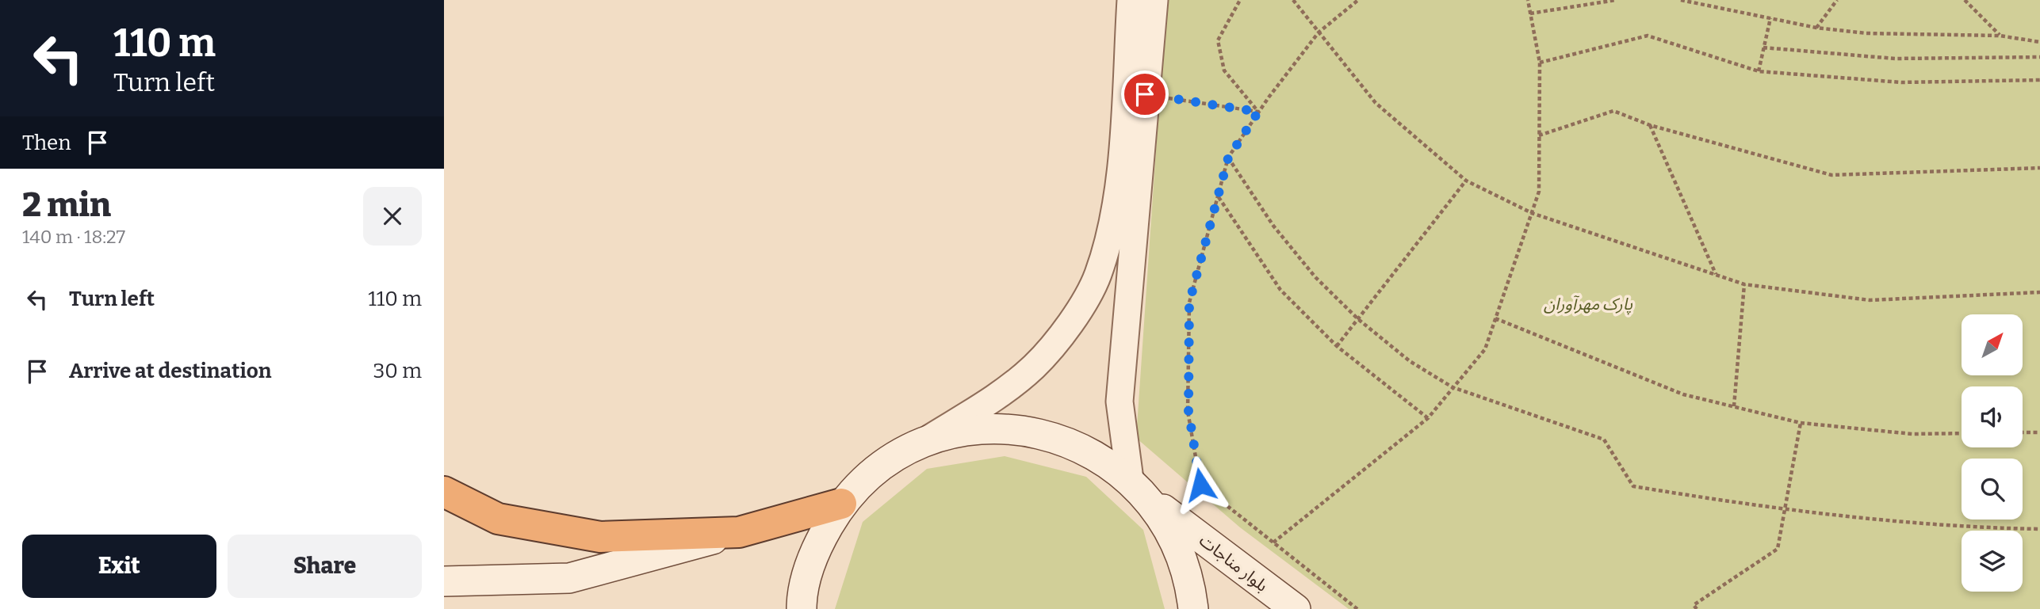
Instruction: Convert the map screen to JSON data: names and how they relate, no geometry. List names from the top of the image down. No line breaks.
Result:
{"streets":{"main road":["بلوار مناجات"]},"parks":["پارک مهرآوران"],"north":"top right","page":{"turn":["110 m","Turn left"],"then":"Then","heading":["2 min","140 m · 18:27"],"list":[{"name":"Turn left","value":"110 m"},{"name":"Arrive at destination","value":"30 m"}],"buttons":["Exit","Share"]}}
